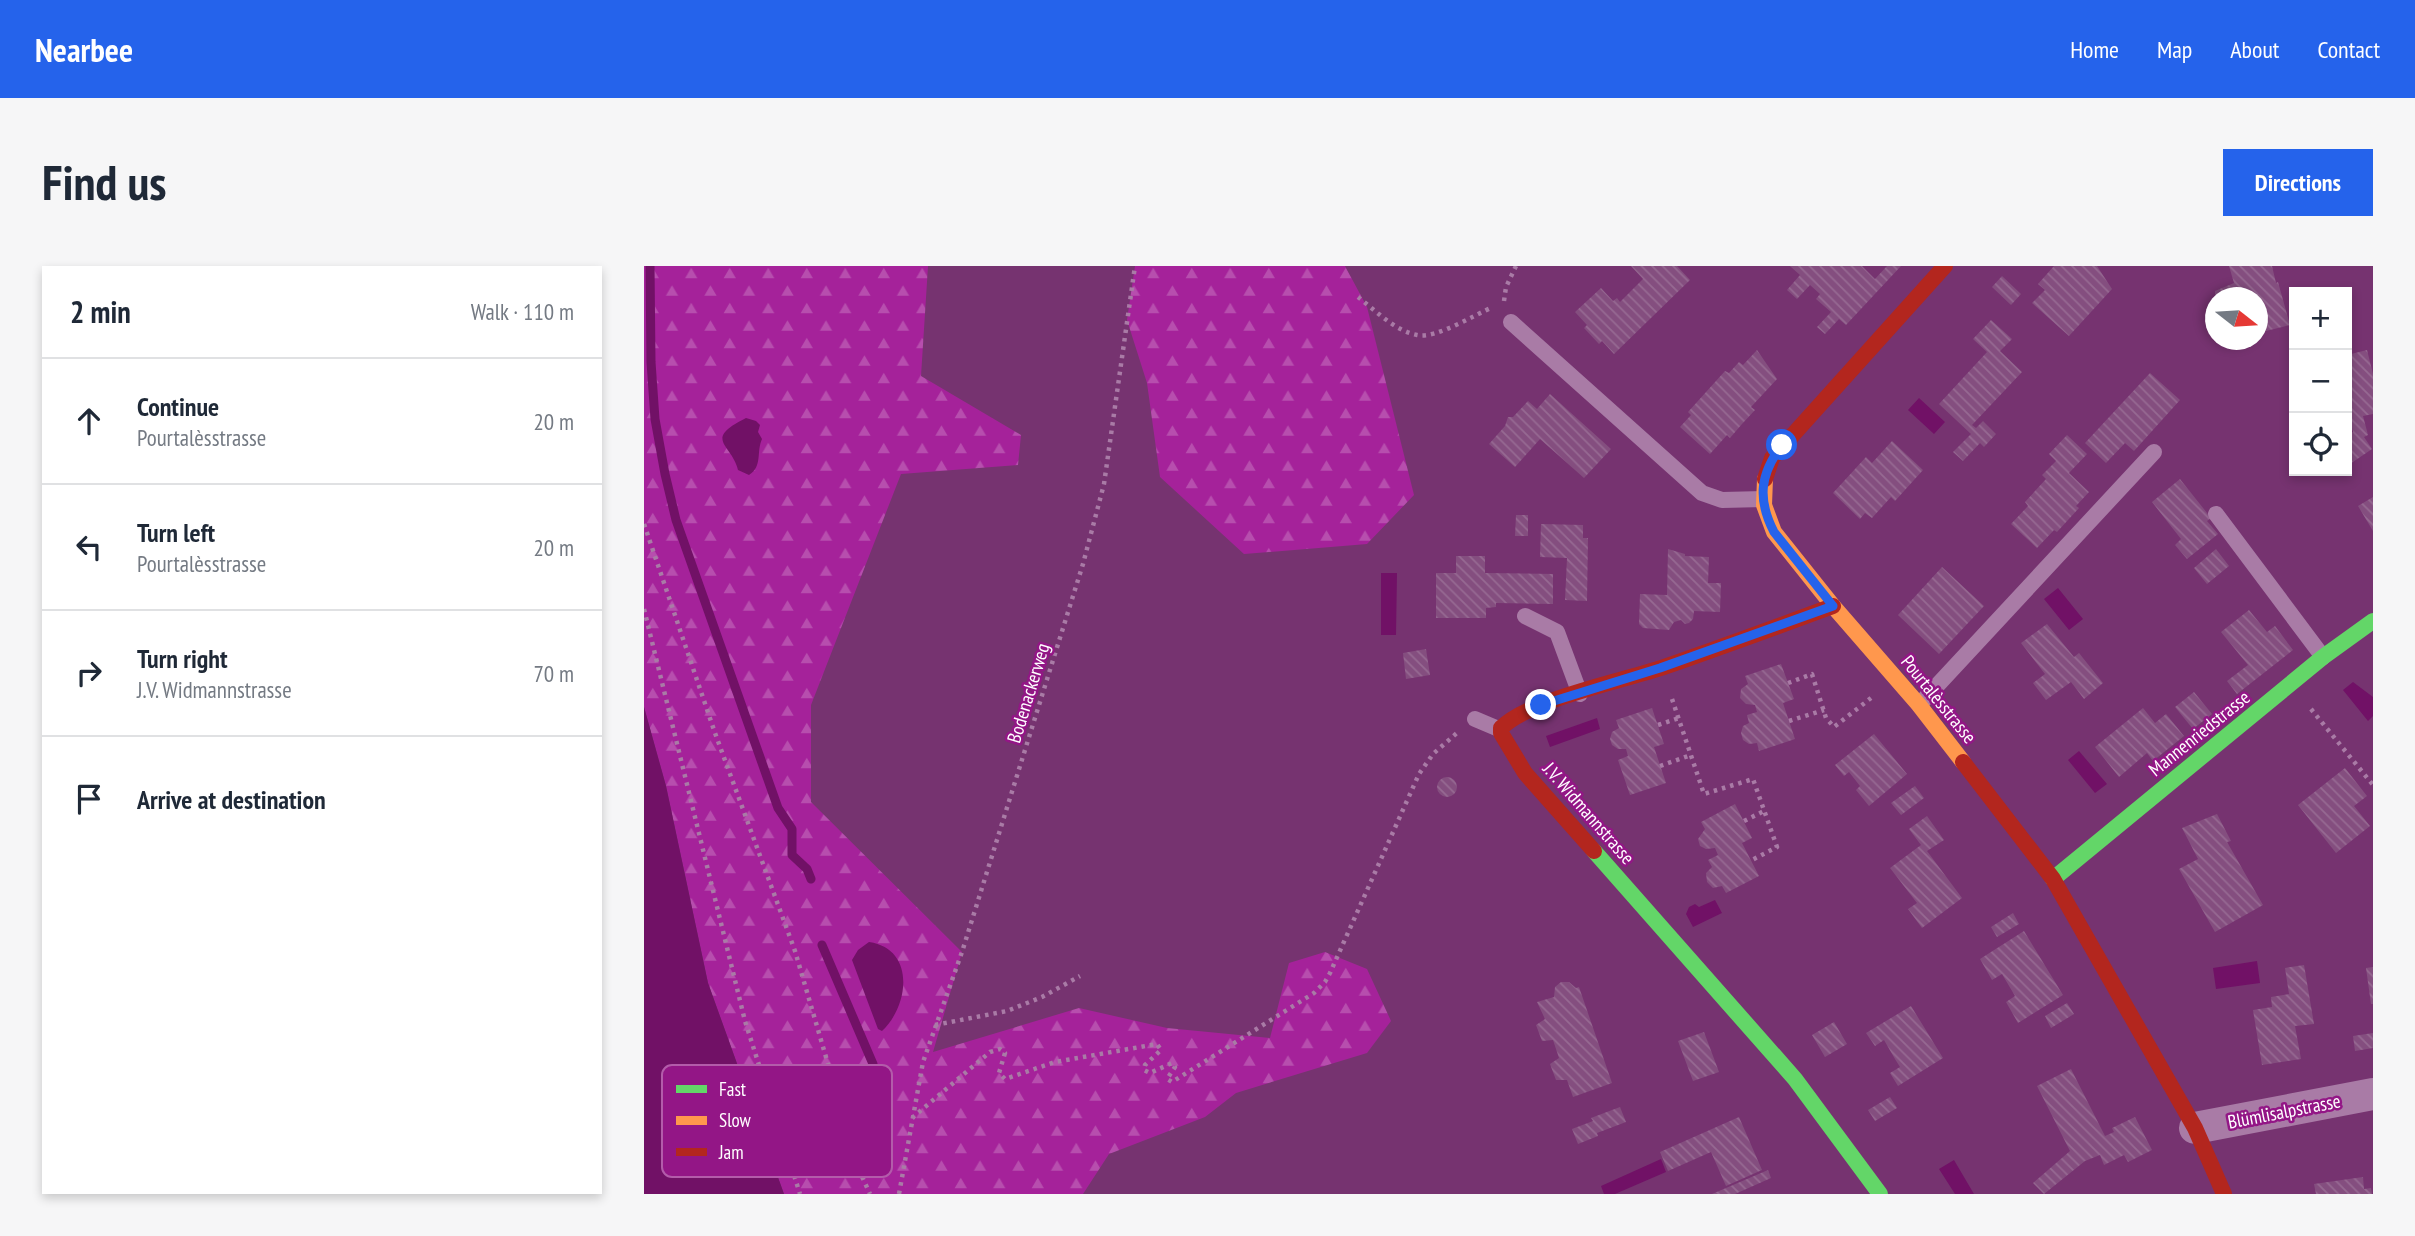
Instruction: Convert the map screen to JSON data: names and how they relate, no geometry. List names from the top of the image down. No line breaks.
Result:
{"streets":{"street":["Pourtalèsstrasse","Mannenriedstrasse","J.V. Widmannstrasse","Blümlisalpstrasse"],"path":["Bodenackerweg"]},"crossings":[["Pourtalèsstrasse","Mannenriedstrasse"],["Pourtalèsstrasse","Blümlisalpstrasse"]],"legend":["Fast","Slow","Jam"],"north":"right","page":{"header":"Nearbee","nav":["Home","Map","About","Contact"],"buttons":"Directions","title":"Find us","heading":["2 min","Walk · 110 m"],"map_buttons":["+","−"],"list":[["Continue","Pourtalèsstrasse","20 m"],["Turn left","Pourtalèsstrasse","20 m"],["Turn right","J.V. Widmannstrasse","70 m"],"Arrive at destination"]}}
